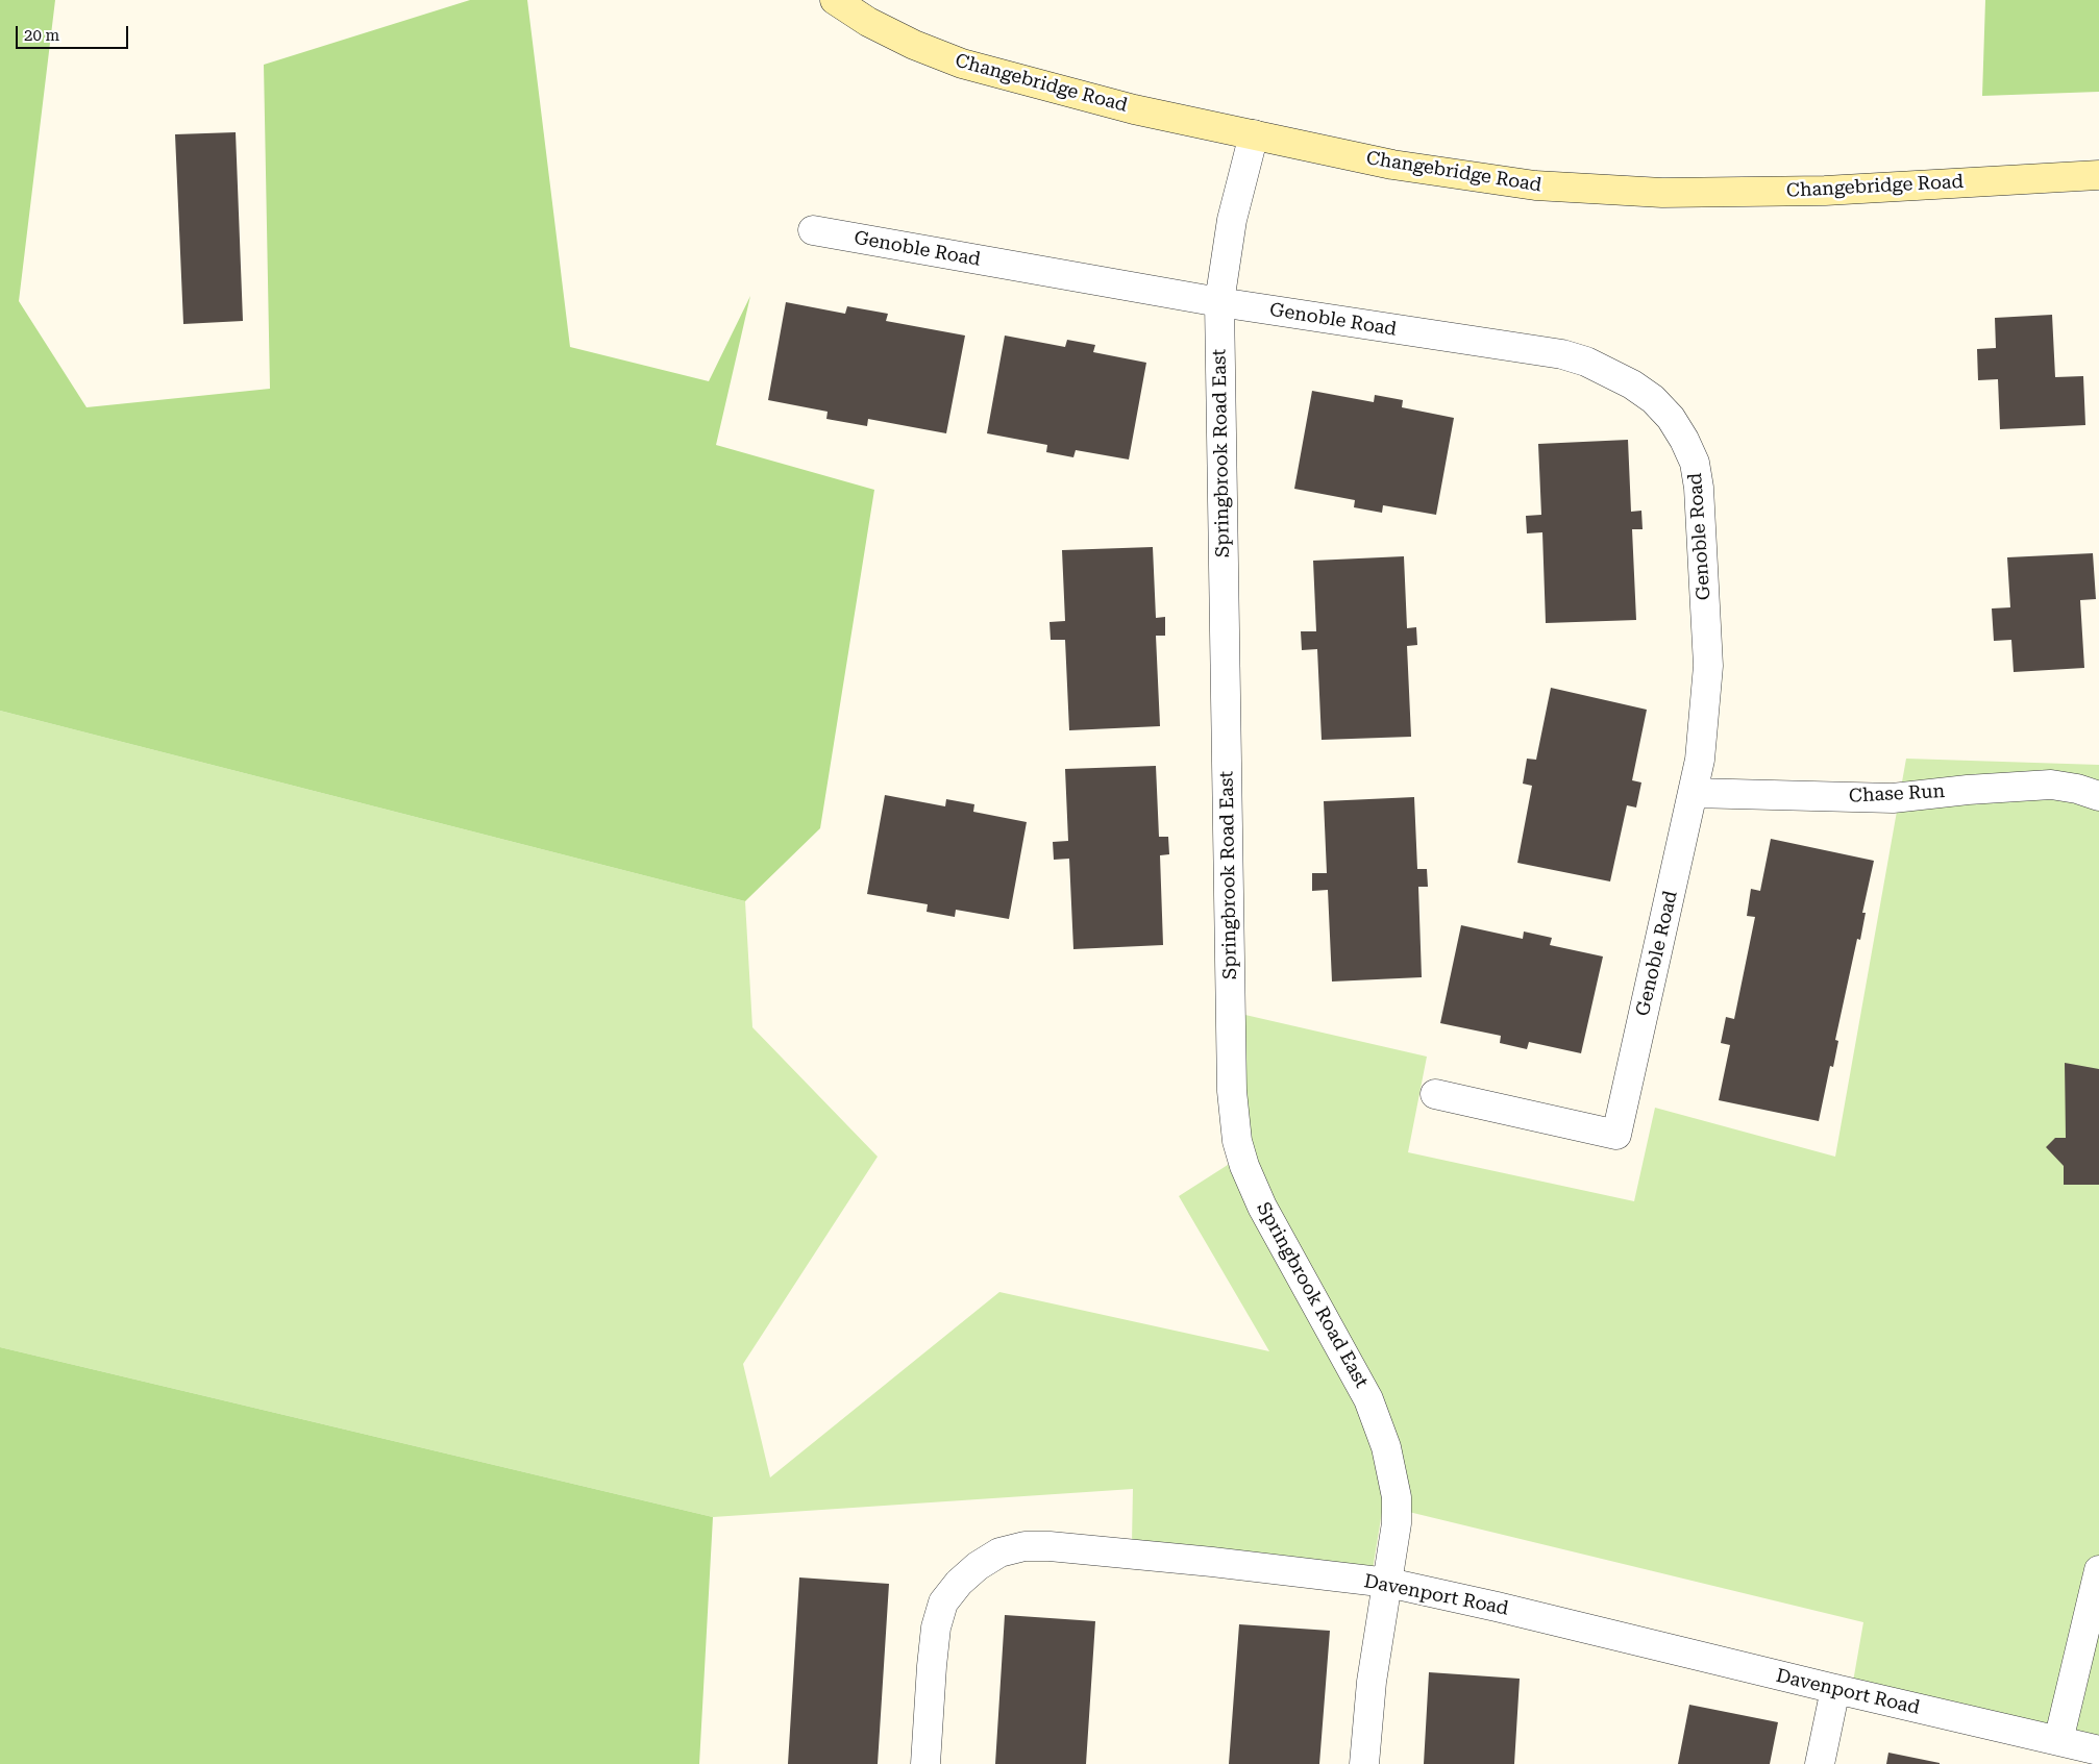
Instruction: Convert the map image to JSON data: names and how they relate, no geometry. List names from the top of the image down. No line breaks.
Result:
{"streets":{"main road":["Changebridge Road"],"street":["Genoble Road","Springbrook Road East","Chase Run","Davenport Road"]},"crossings":[["Changebridge Road","Springbrook Road East"],["Genoble Road","Springbrook Road East"],["Genoble Road","Chase Run"],["Springbrook Road East","Davenport Road"]],"scale_bar":"20 m"}
